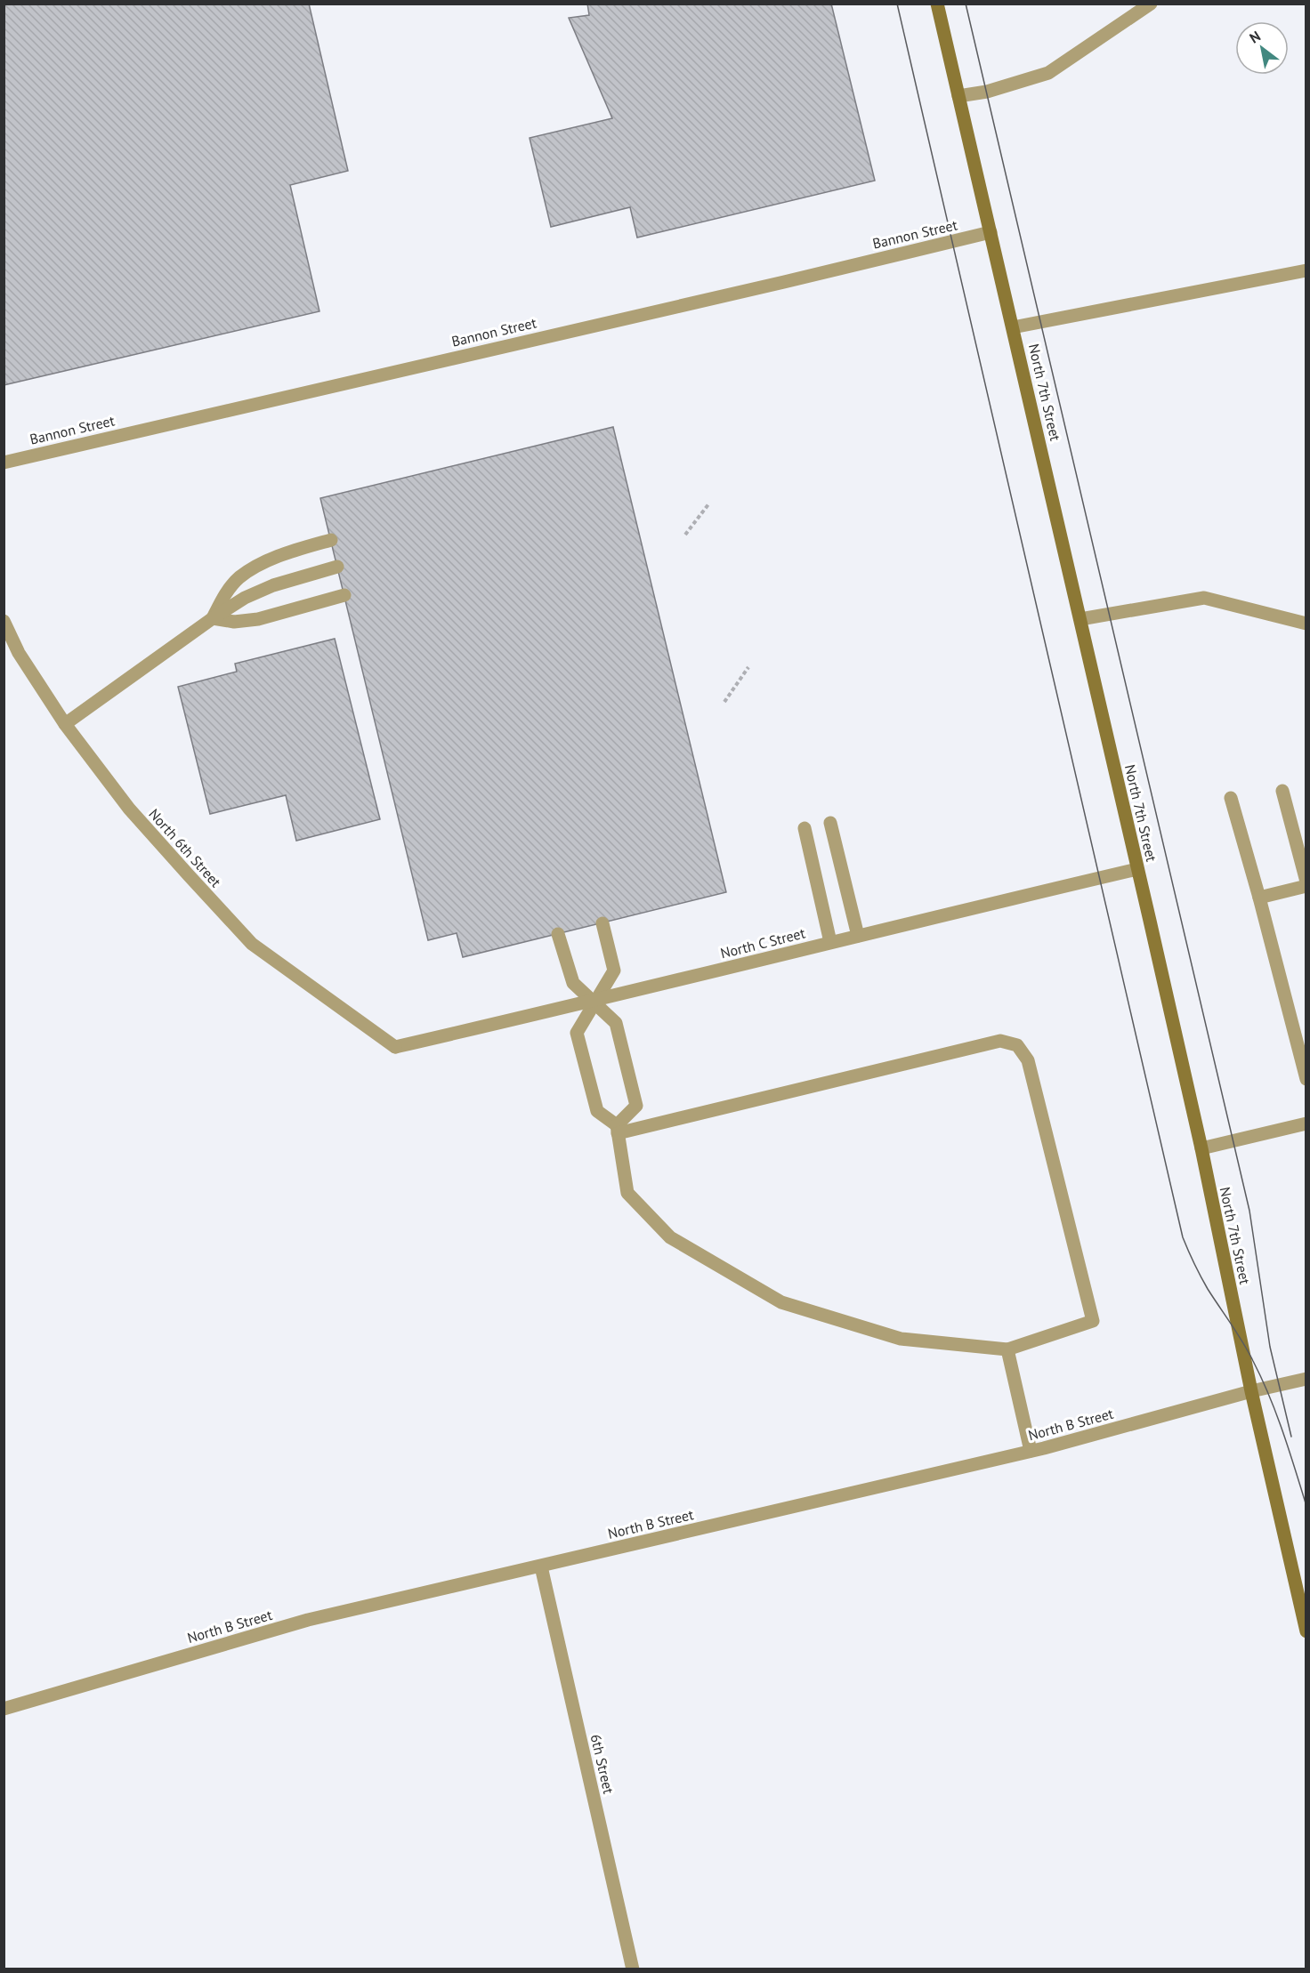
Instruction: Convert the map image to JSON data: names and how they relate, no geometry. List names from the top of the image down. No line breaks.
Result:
{"streets":{"main road":["North 7th Street"],"street":["Bannon Street","North 6th Street","North C Street","North B Street","6th Street"]},"crossings":[["Bannon Street","North 7th Street"],["North 7th Street","North C Street"],["North 7th Street","North B Street"],["North 6th Street","North C Street"],["North B Street","6th Street"]],"north":"top left"}
